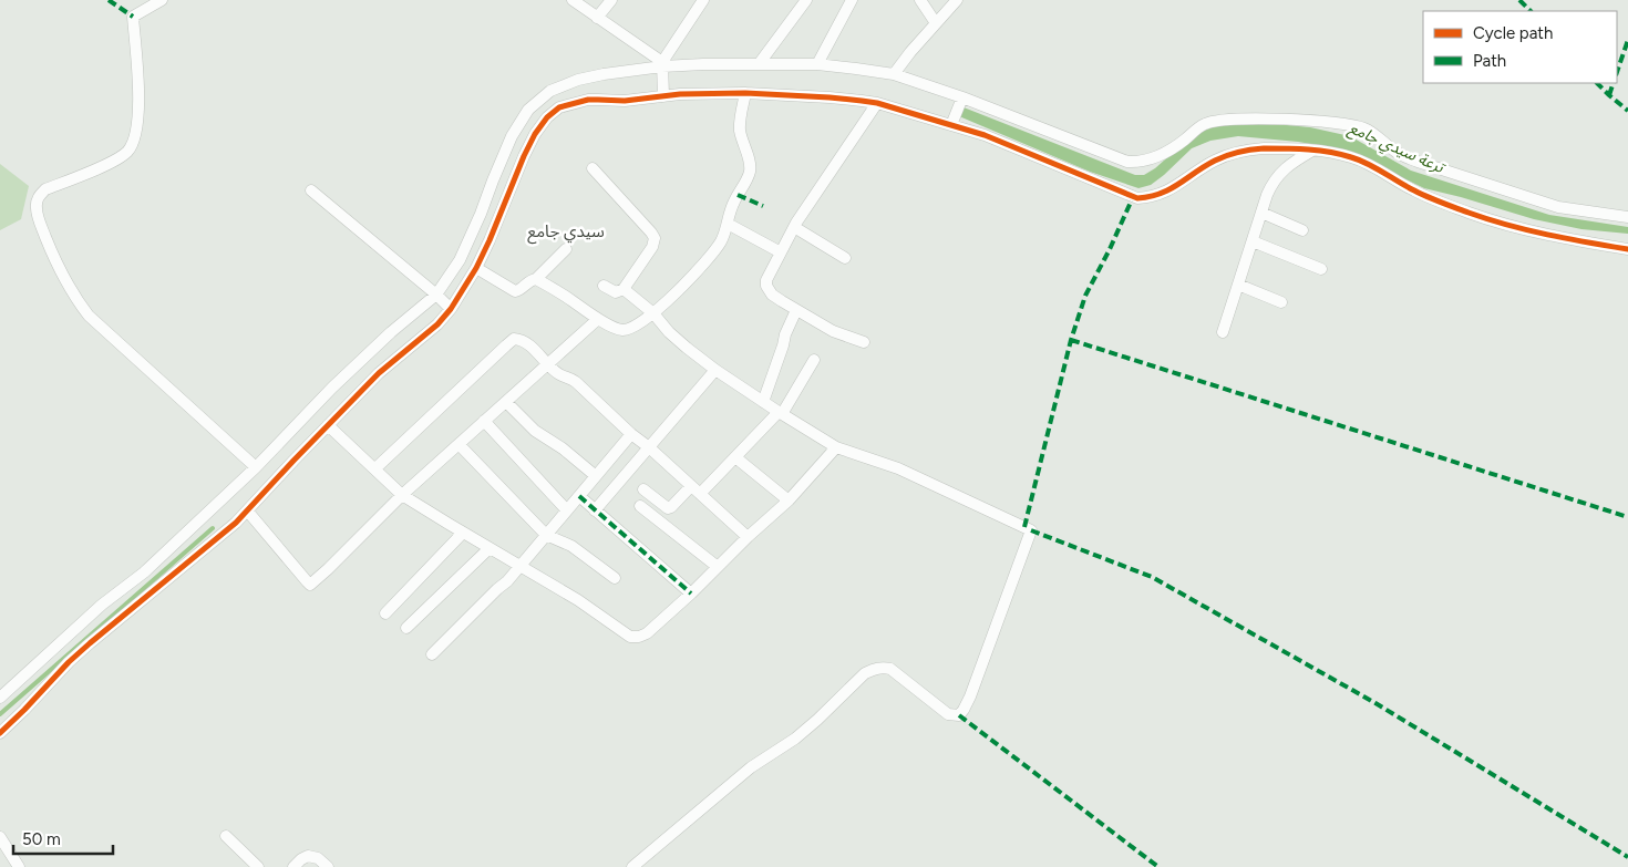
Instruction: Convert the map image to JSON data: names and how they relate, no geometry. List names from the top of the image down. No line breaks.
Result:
{"districts":["سيدي جامع"],"water":["ترعة سيدي جامع"],"legend":["Cycle path","Path"],"scale_bar":"50 m"}
